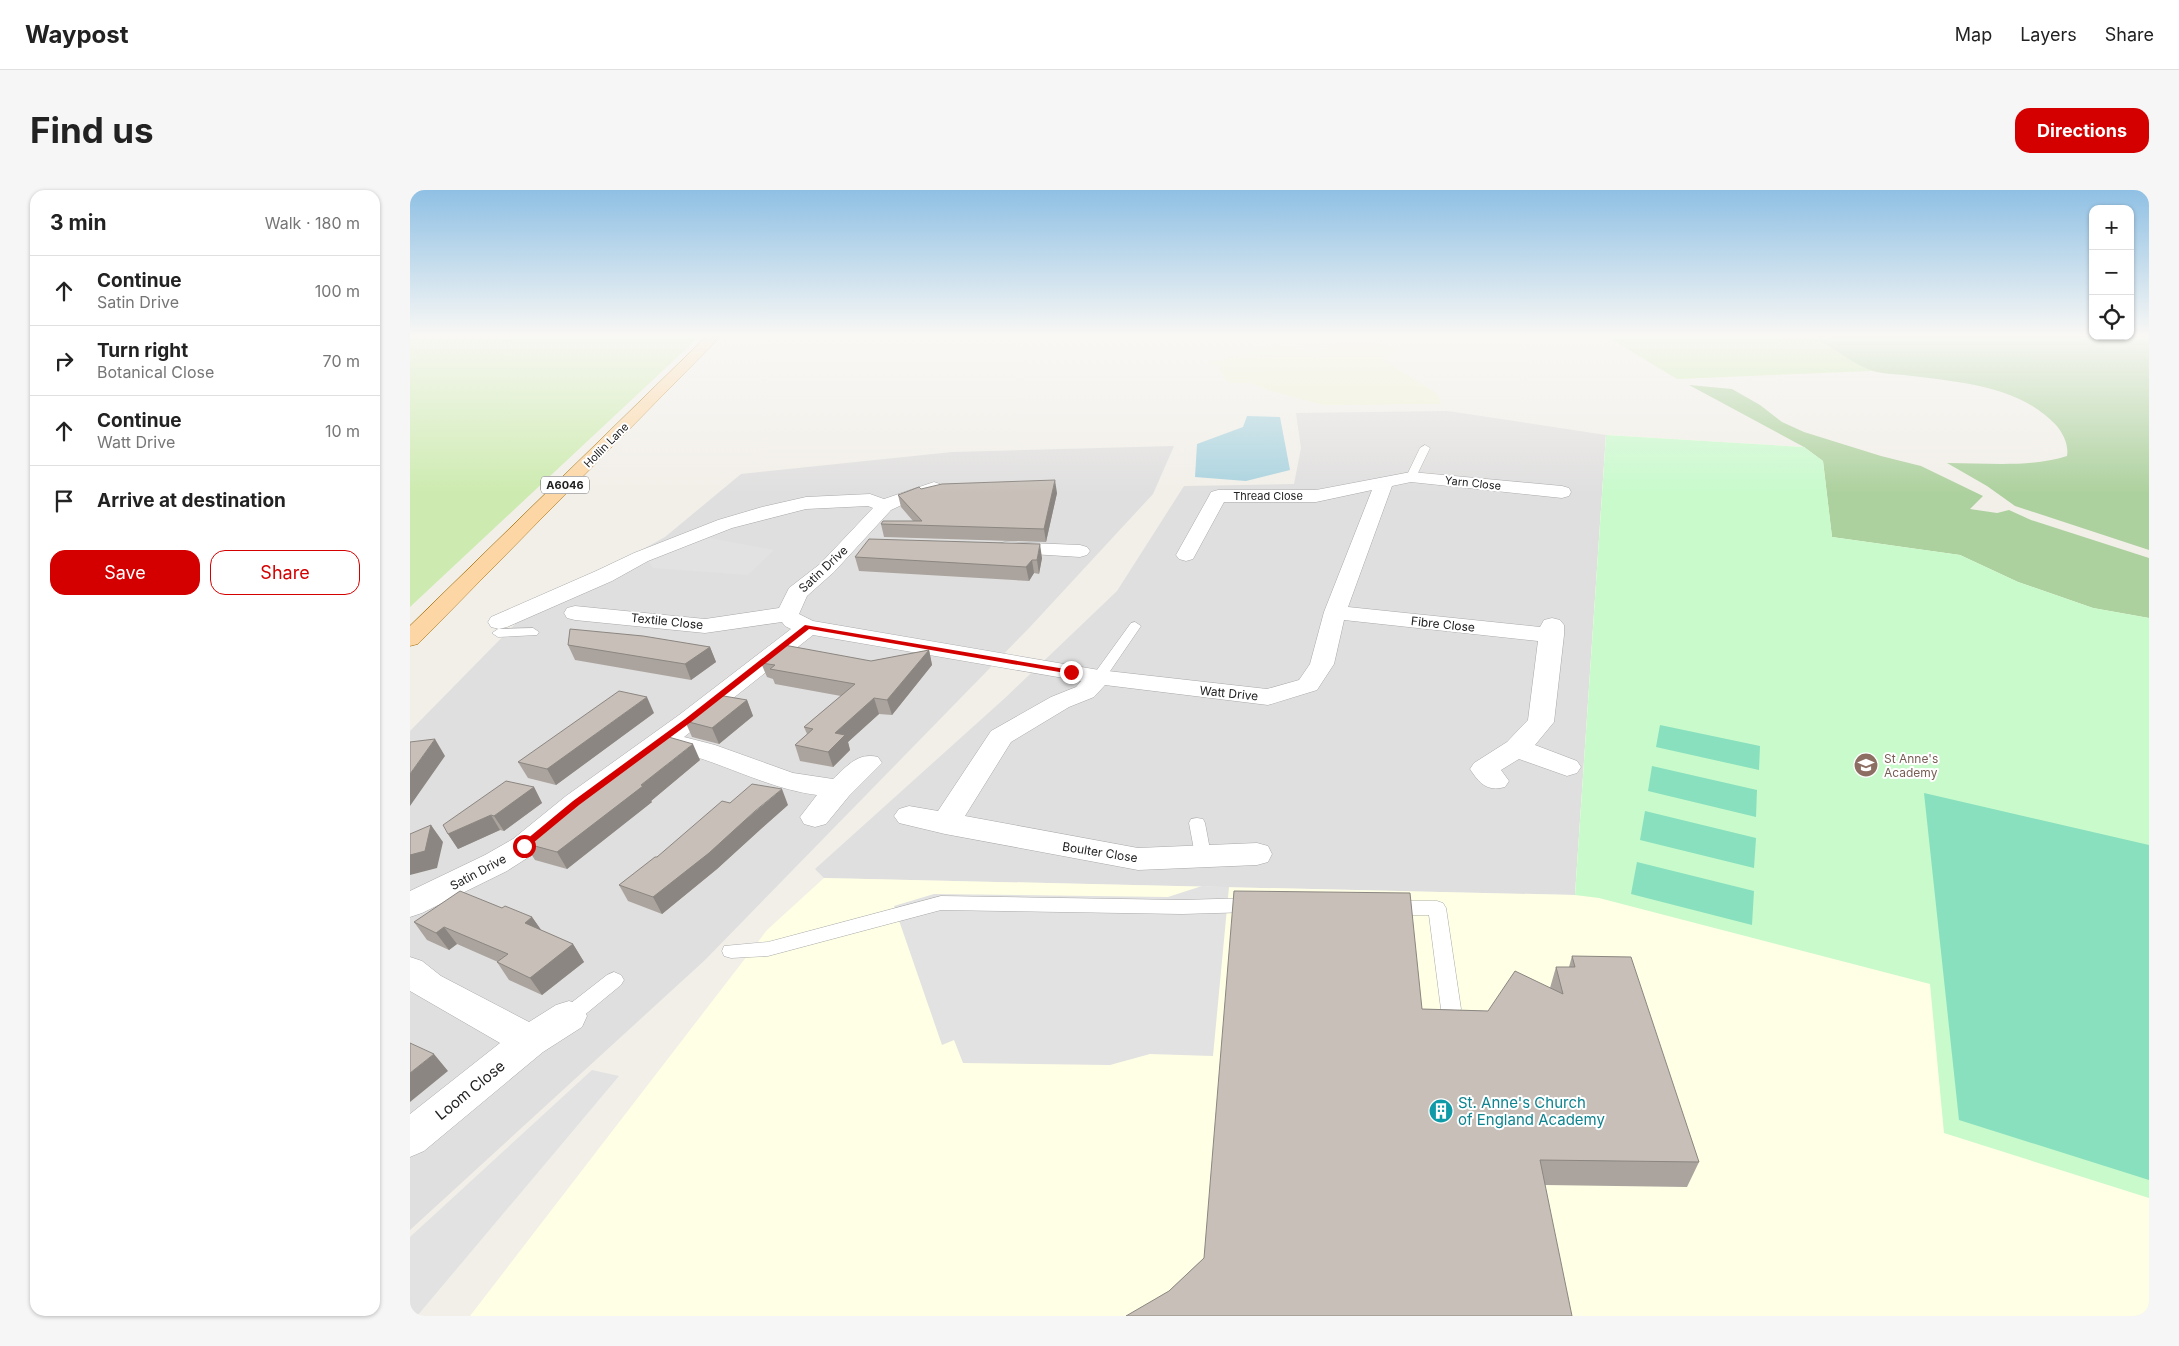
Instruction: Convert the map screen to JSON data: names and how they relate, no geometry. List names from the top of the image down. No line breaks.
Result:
{"streets":{"main road":["Hollin Lane","A6046"],"street":["Yarn Close","Thread Close","Satin Drive","Textile Close","Fibre Close","Watt Drive","Boulter Close","Loom Close"]},"crossings":[["Yarn Close","Thread Close"],["Yarn Close","Watt Drive"],["Thread Close","Watt Drive"],["Satin Drive","Textile Close"],["Textile Close","Watt Drive"],["Fibre Close","Watt Drive"]],"places":{"school or university":["St Anne's Academy"],"building":["St. Anne's Church of England Academy"]},"page":{"header":"Waypost","nav":["Map","Layers","Share"],"buttons":["Directions",["Save","Share"]],"title":"Find us","heading":["3 min","Walk · 180 m"],"map_buttons":["+","−"],"list":[["Continue","Satin Drive","100 m"],["Turn right","Botanical Close","70 m"],["Continue","Watt Drive","10 m"],"Arrive at destination"]}}
